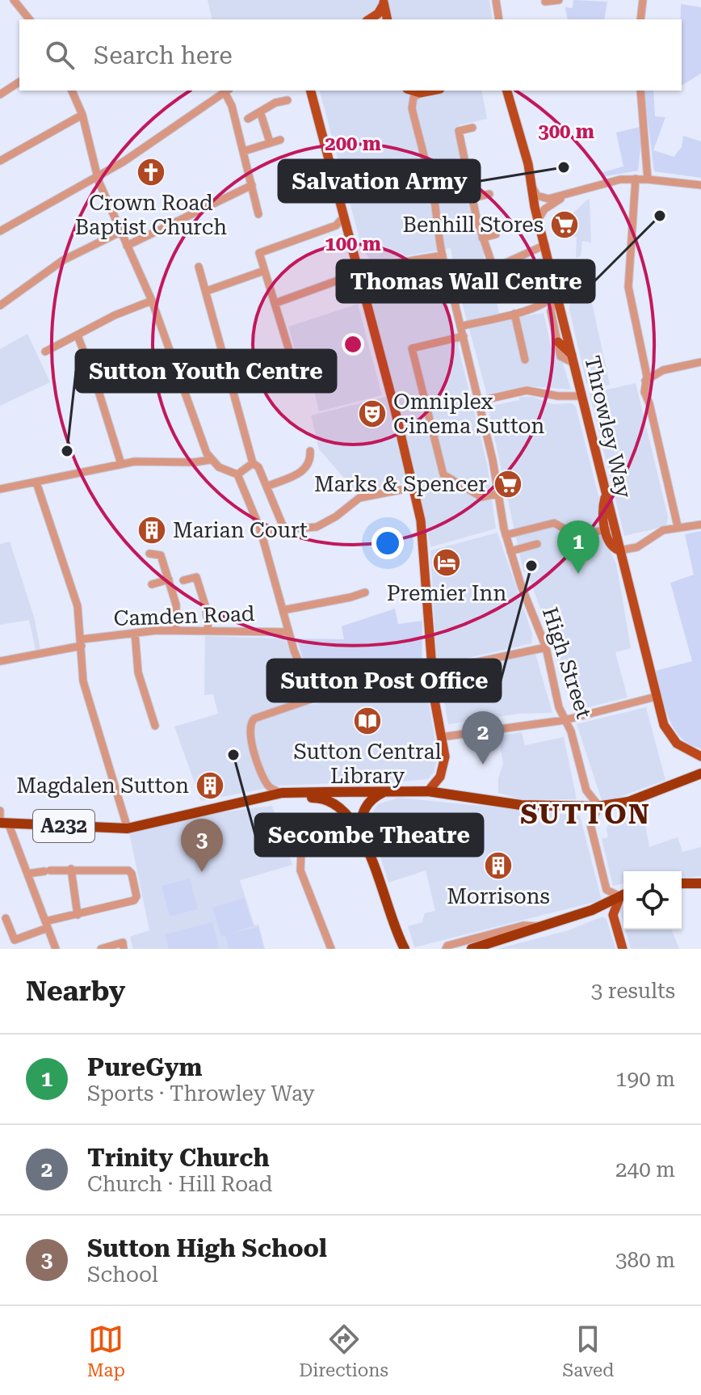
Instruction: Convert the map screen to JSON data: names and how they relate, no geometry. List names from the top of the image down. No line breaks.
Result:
{"streets":{"highway":["A232"],"main road":["Throwley Way"],"street":["Camden Road","High Street"]},"crossings":[["High Street","A232"]],"districts":["SUTTON"],"places":{"other":["Salvation Army","Thomas Wall Centre","Sutton Youth Centre","Sutton Post Office","Secombe Theatre"],"church":["Crown Road Baptist Church"],"supermarket":["Benhill Stores","Marks & Spencer"],"theatre":["Omniplex Cinema Sutton"],"building":["Marian Court","Magdalen Sutton","Morrisons"],"hotel":["Premier Inn"],"library":["Sutton Central Library"]},"page":{"search":"Search here","pins":["1","2","3"],"heading":["Nearby","3 results"],"list":[{"mark":"1","name":"PureGym","note":"Sports · Throwley Way","value":"190 m"},{"mark":"2","name":"Trinity Church","note":"Church · Hill Road","value":"240 m"},{"mark":"3","name":"Sutton High School","note":"School","value":"380 m"}],"nav":["Map","Directions","Saved"]},"rings":["300 m","200 m","100 m"]}
